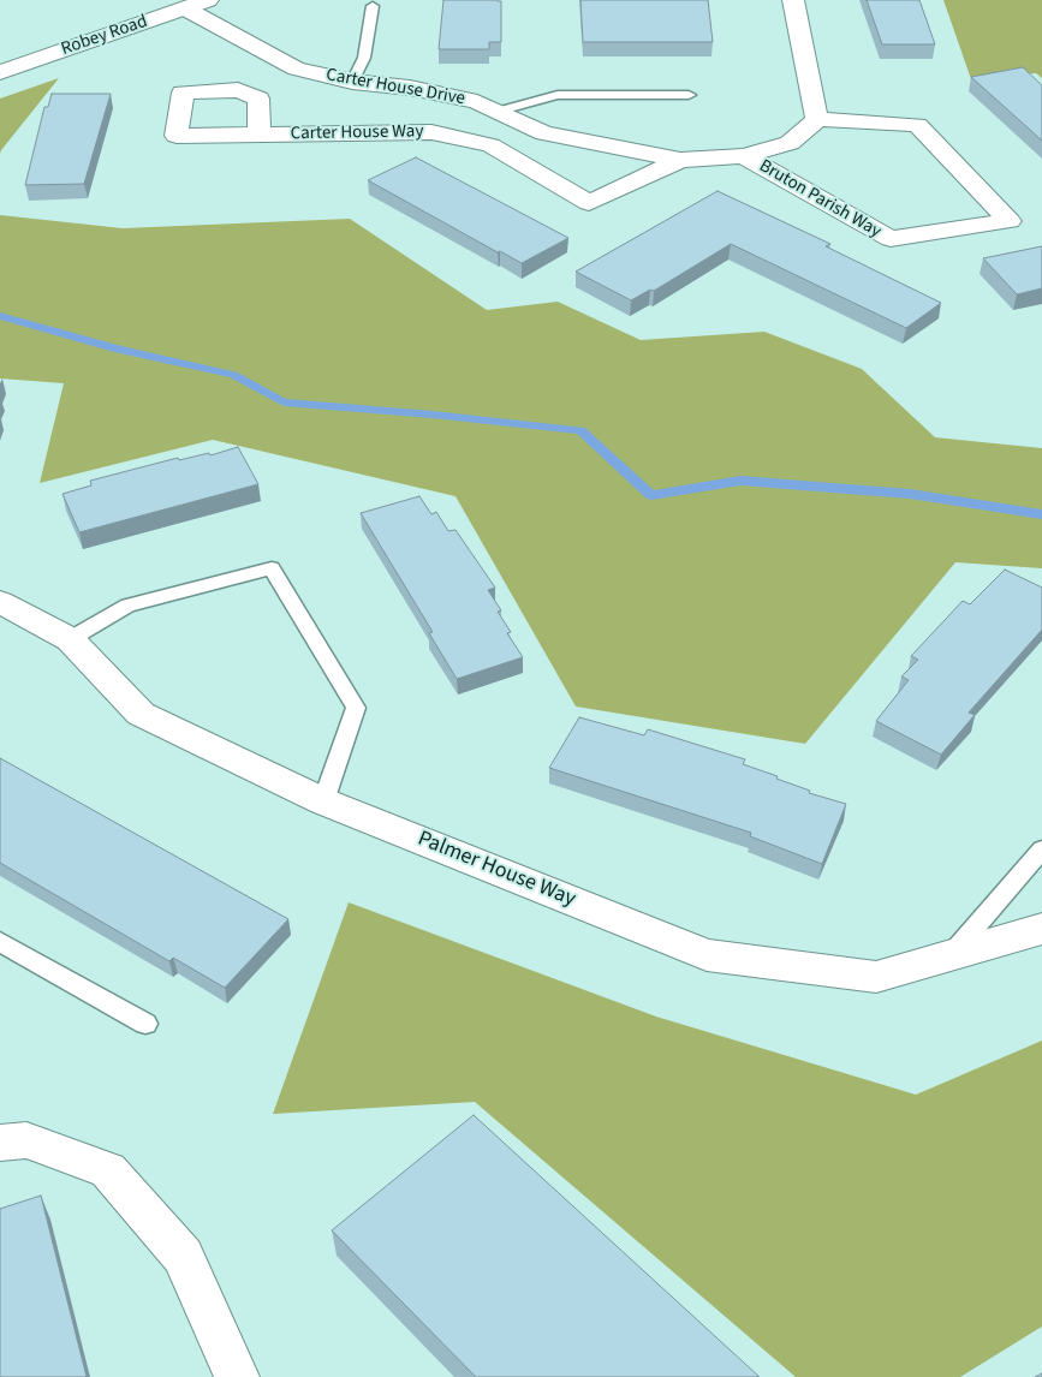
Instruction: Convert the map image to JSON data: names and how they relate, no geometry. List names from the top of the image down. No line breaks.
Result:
{"streets":{"street":["Robey Road","Carter House Drive","Carter House Way","Bruton Parish Way","Palmer House Way"]},"crossings":[["Robey Road","Carter House Drive"],["Carter House Drive","Carter House Way"],["Carter House Drive","Bruton Parish Way"]]}
